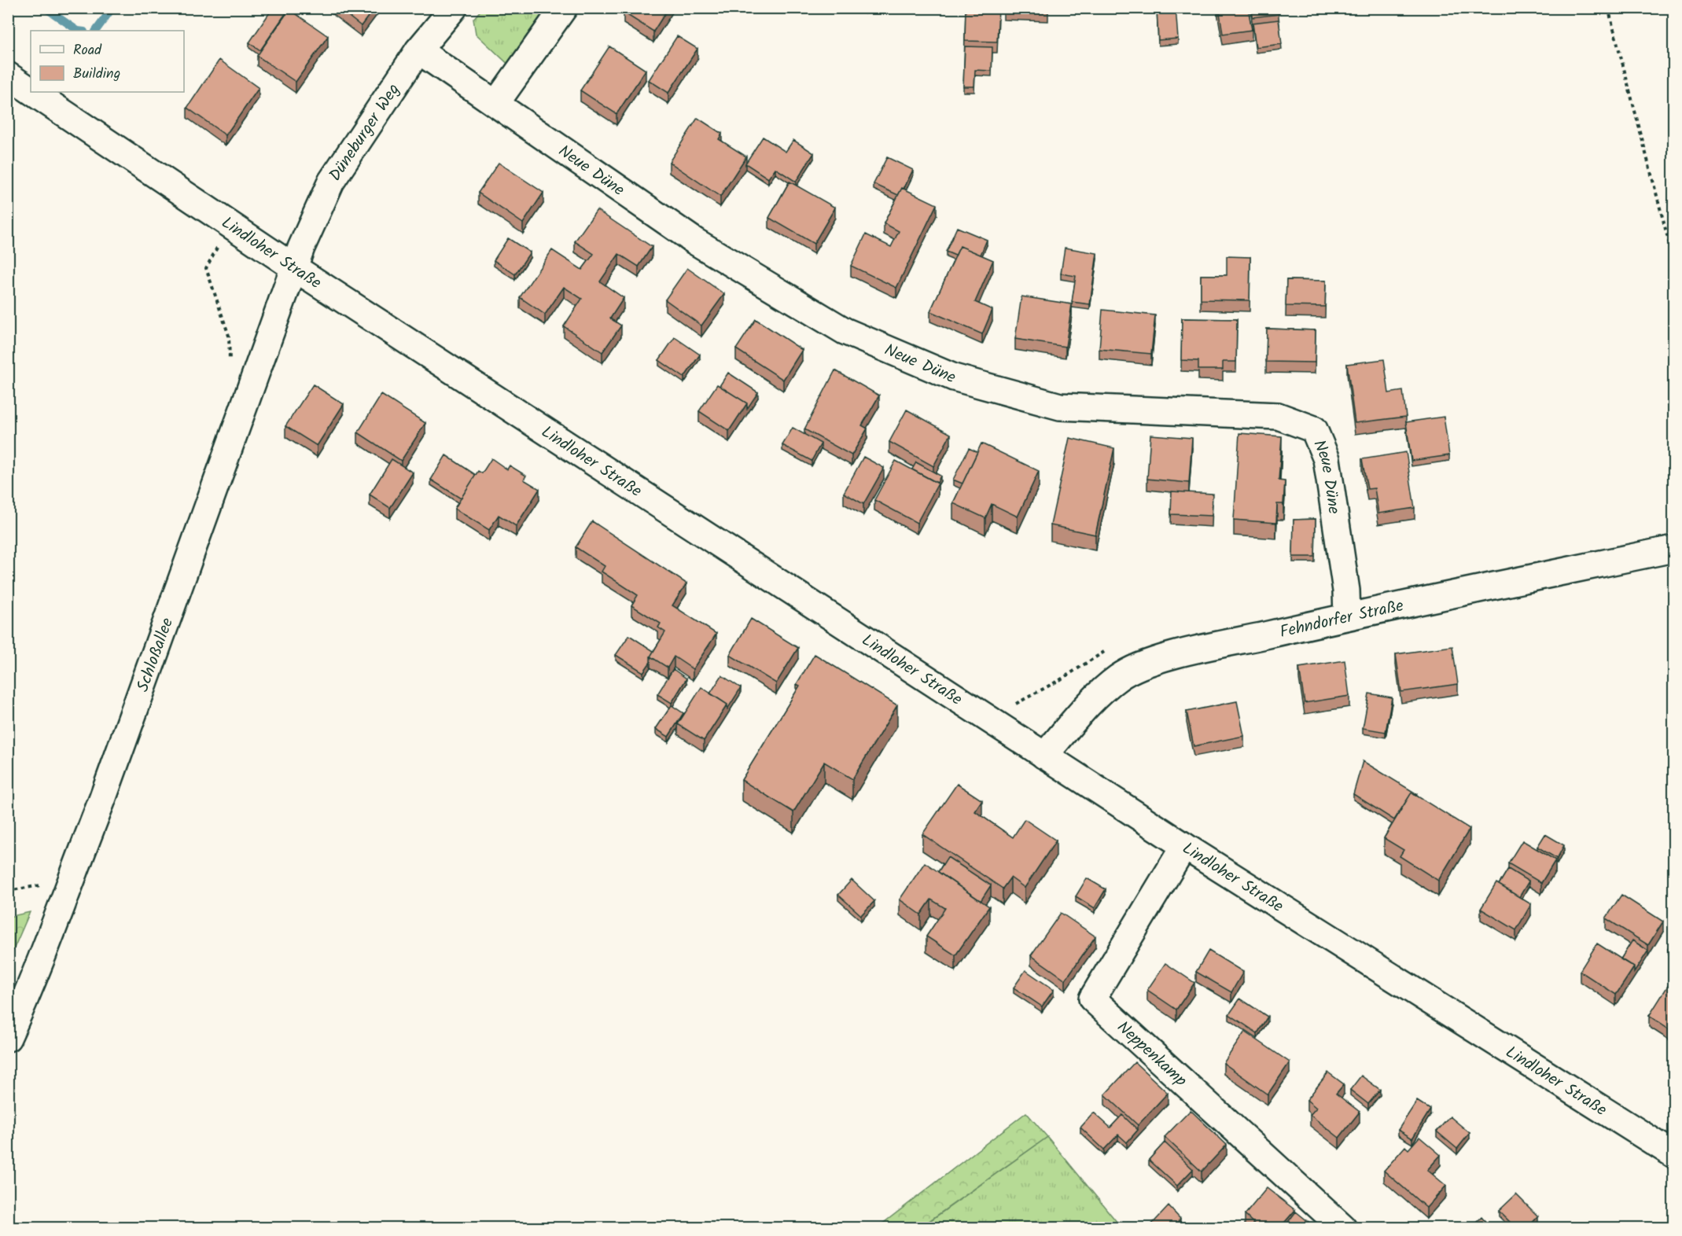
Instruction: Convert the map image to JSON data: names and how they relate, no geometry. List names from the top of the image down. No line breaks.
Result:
{"streets":{"street":["Düneburger Weg","Neue Düne","Lindloher Straße","Fehndorfer Straße","Schloßallee","Neppenkamp"]},"crossings":[["Düneburger Weg","Neue Düne"],["Düneburger Weg","Lindloher Straße"],["Düneburger Weg","Schloßallee"],["Neue Düne","Fehndorfer Straße"],["Lindloher Straße","Fehndorfer Straße"],["Lindloher Straße","Schloßallee"],["Lindloher Straße","Neppenkamp"]],"legend":["Road","Building"]}
